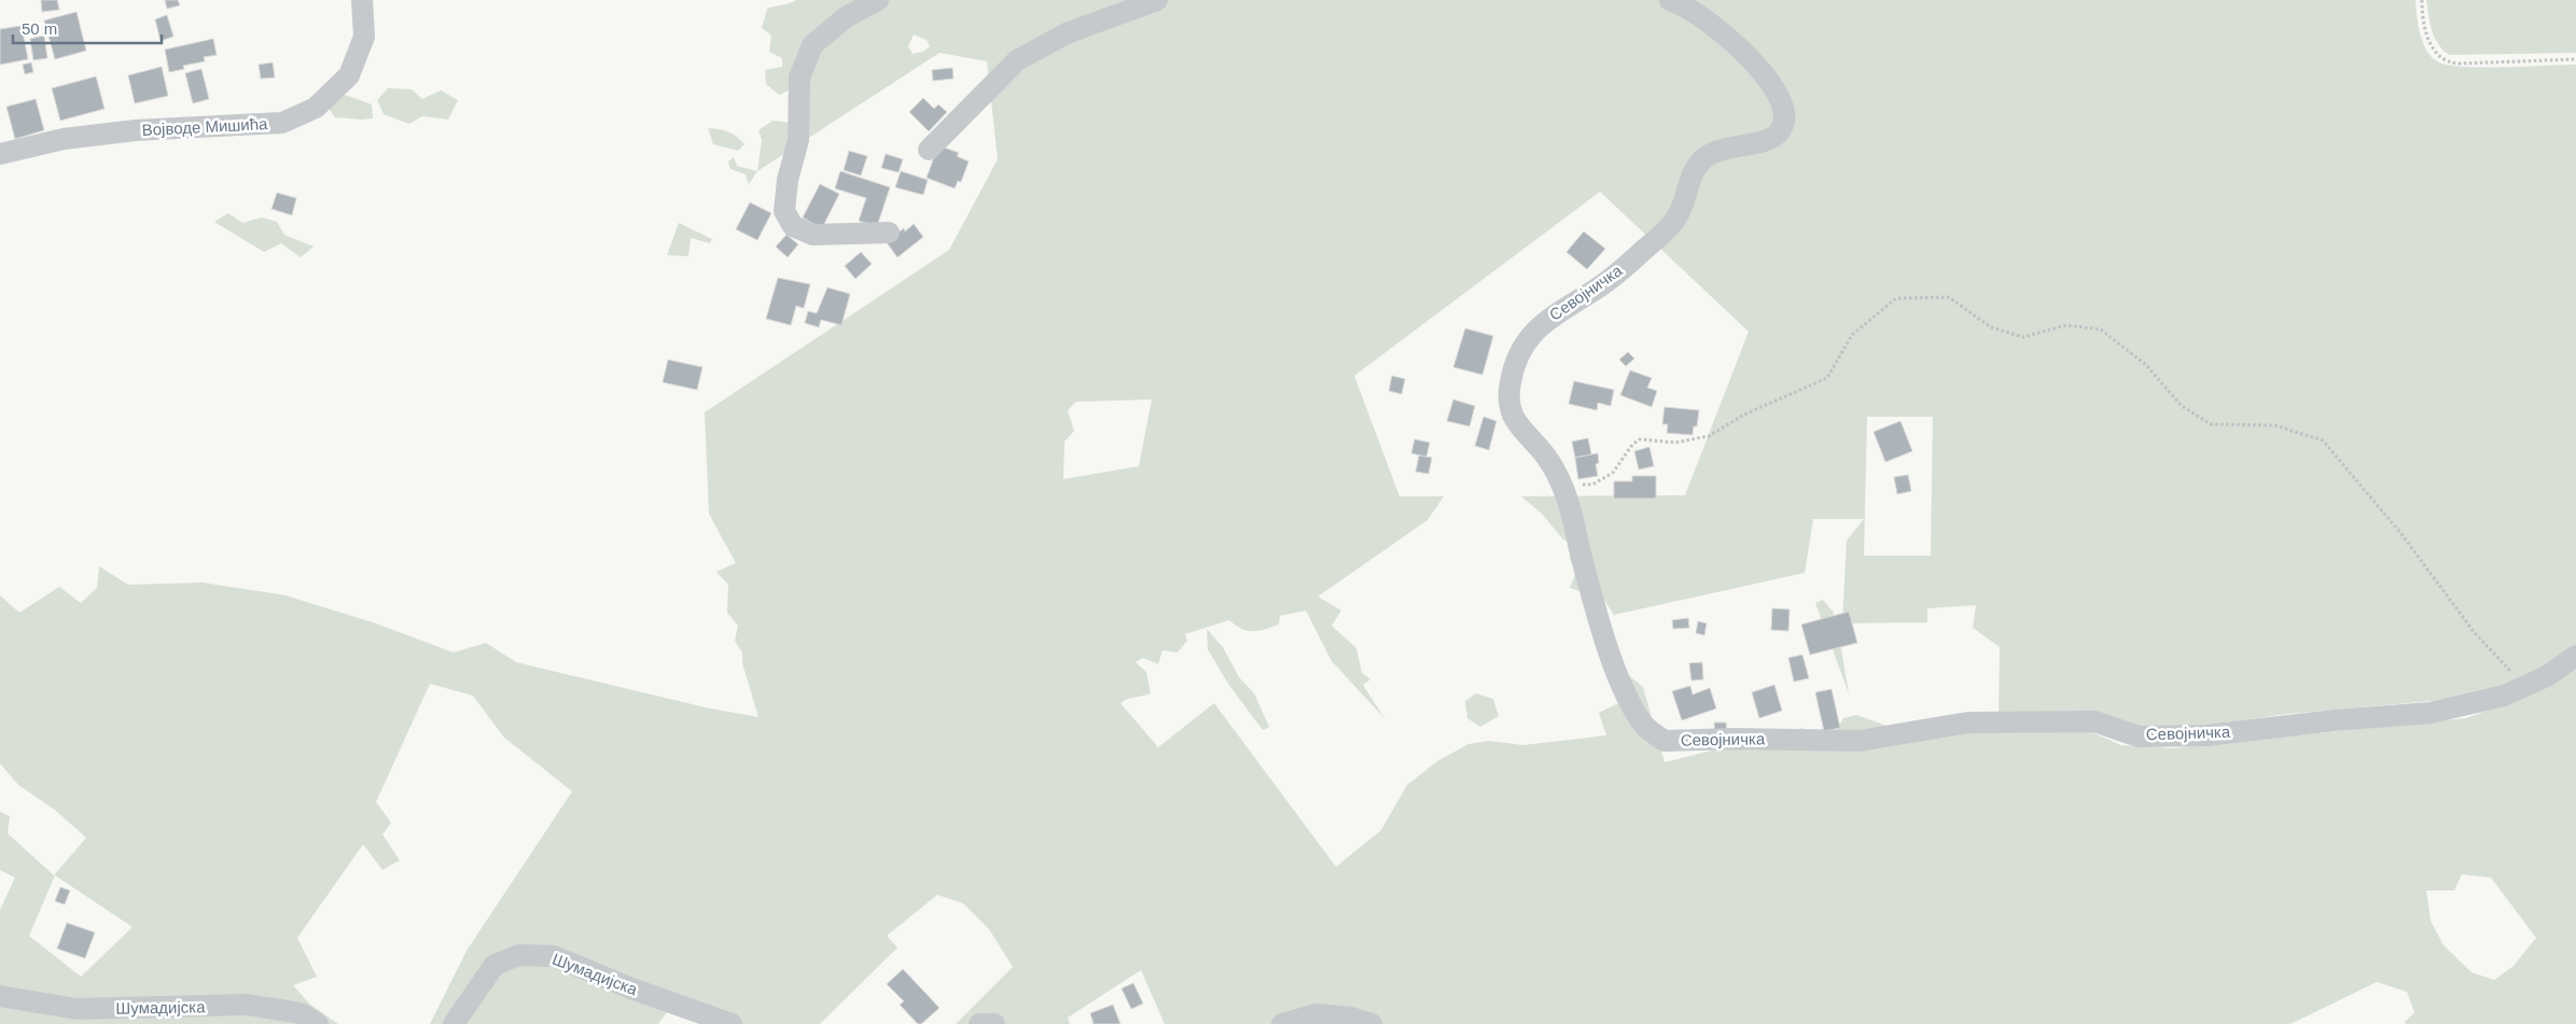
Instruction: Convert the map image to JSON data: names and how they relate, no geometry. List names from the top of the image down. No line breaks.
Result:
{"streets":{"street":["Војводе Мишића","Севојничка","Шумадијска"]},"scale_bar":"50 m"}
